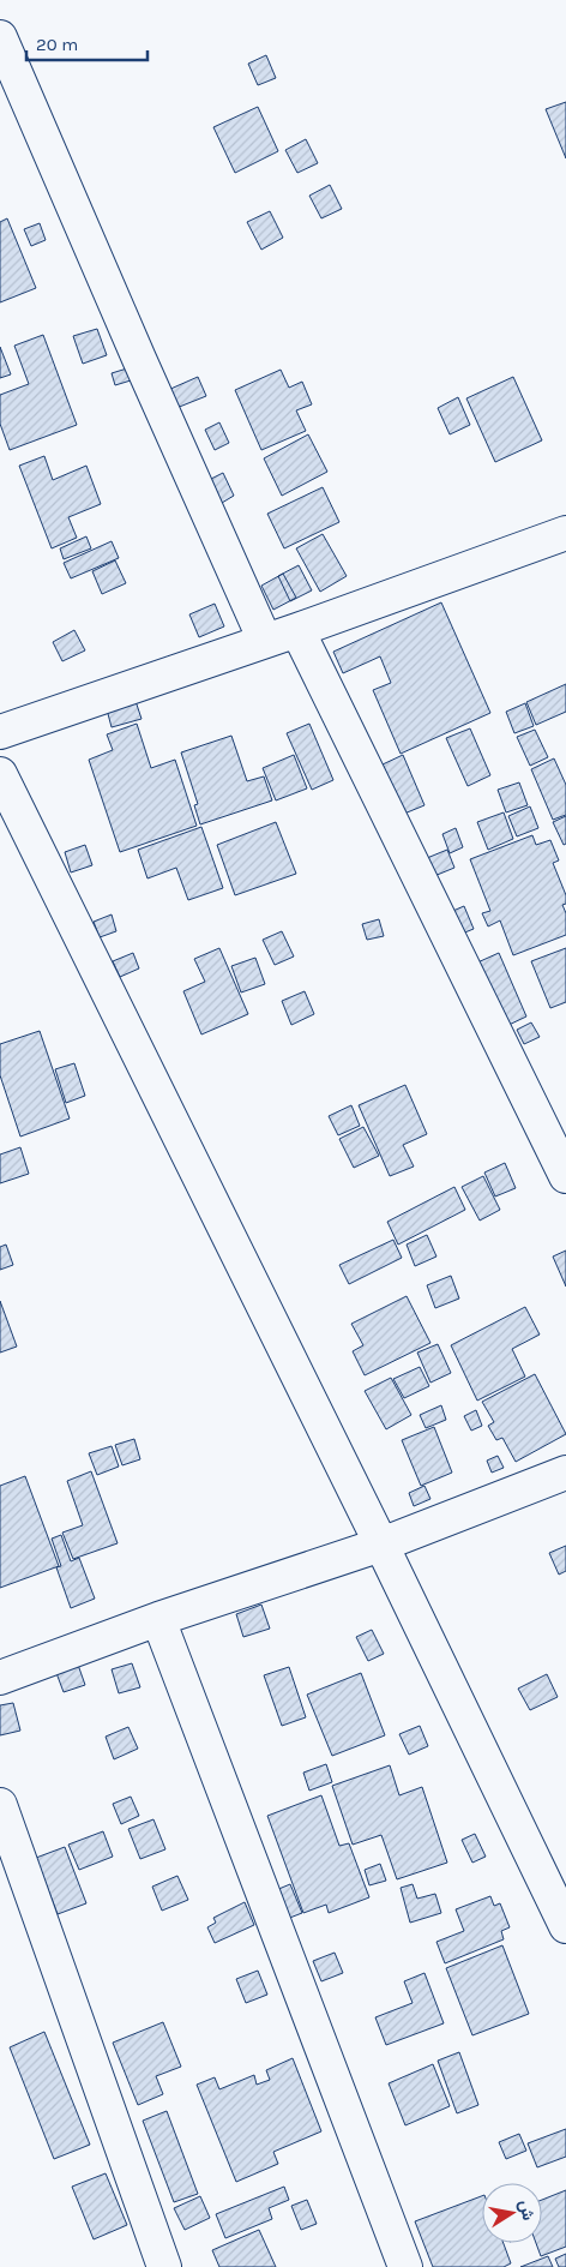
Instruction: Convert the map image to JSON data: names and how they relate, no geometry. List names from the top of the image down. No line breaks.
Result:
{"scale_bar":"20 m","north":"right"}
